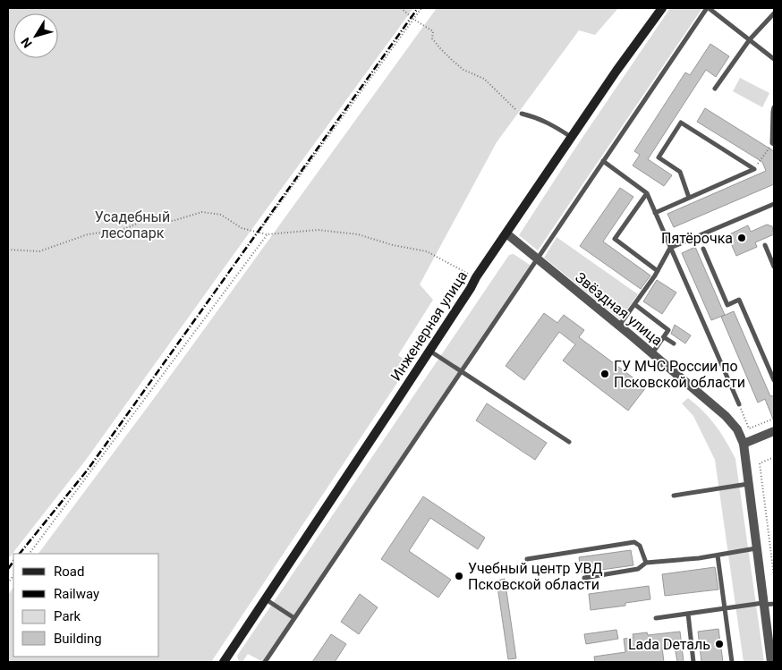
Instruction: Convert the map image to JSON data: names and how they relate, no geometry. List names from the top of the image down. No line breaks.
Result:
{"streets":{"main road":["Инженерная улица"],"street":["Звёздная улица"]},"crossings":[["Звёздная улица","Инженерная улица"]],"parks":["Усадебный лесопарк"],"places":["Пятёрочка","ГУ МЧС России по Псковской области","Учебный центр УВД Псковской области","Lada Dеталь"],"legend":["Road","Railway","Park","Building"],"north":"bottom left"}
